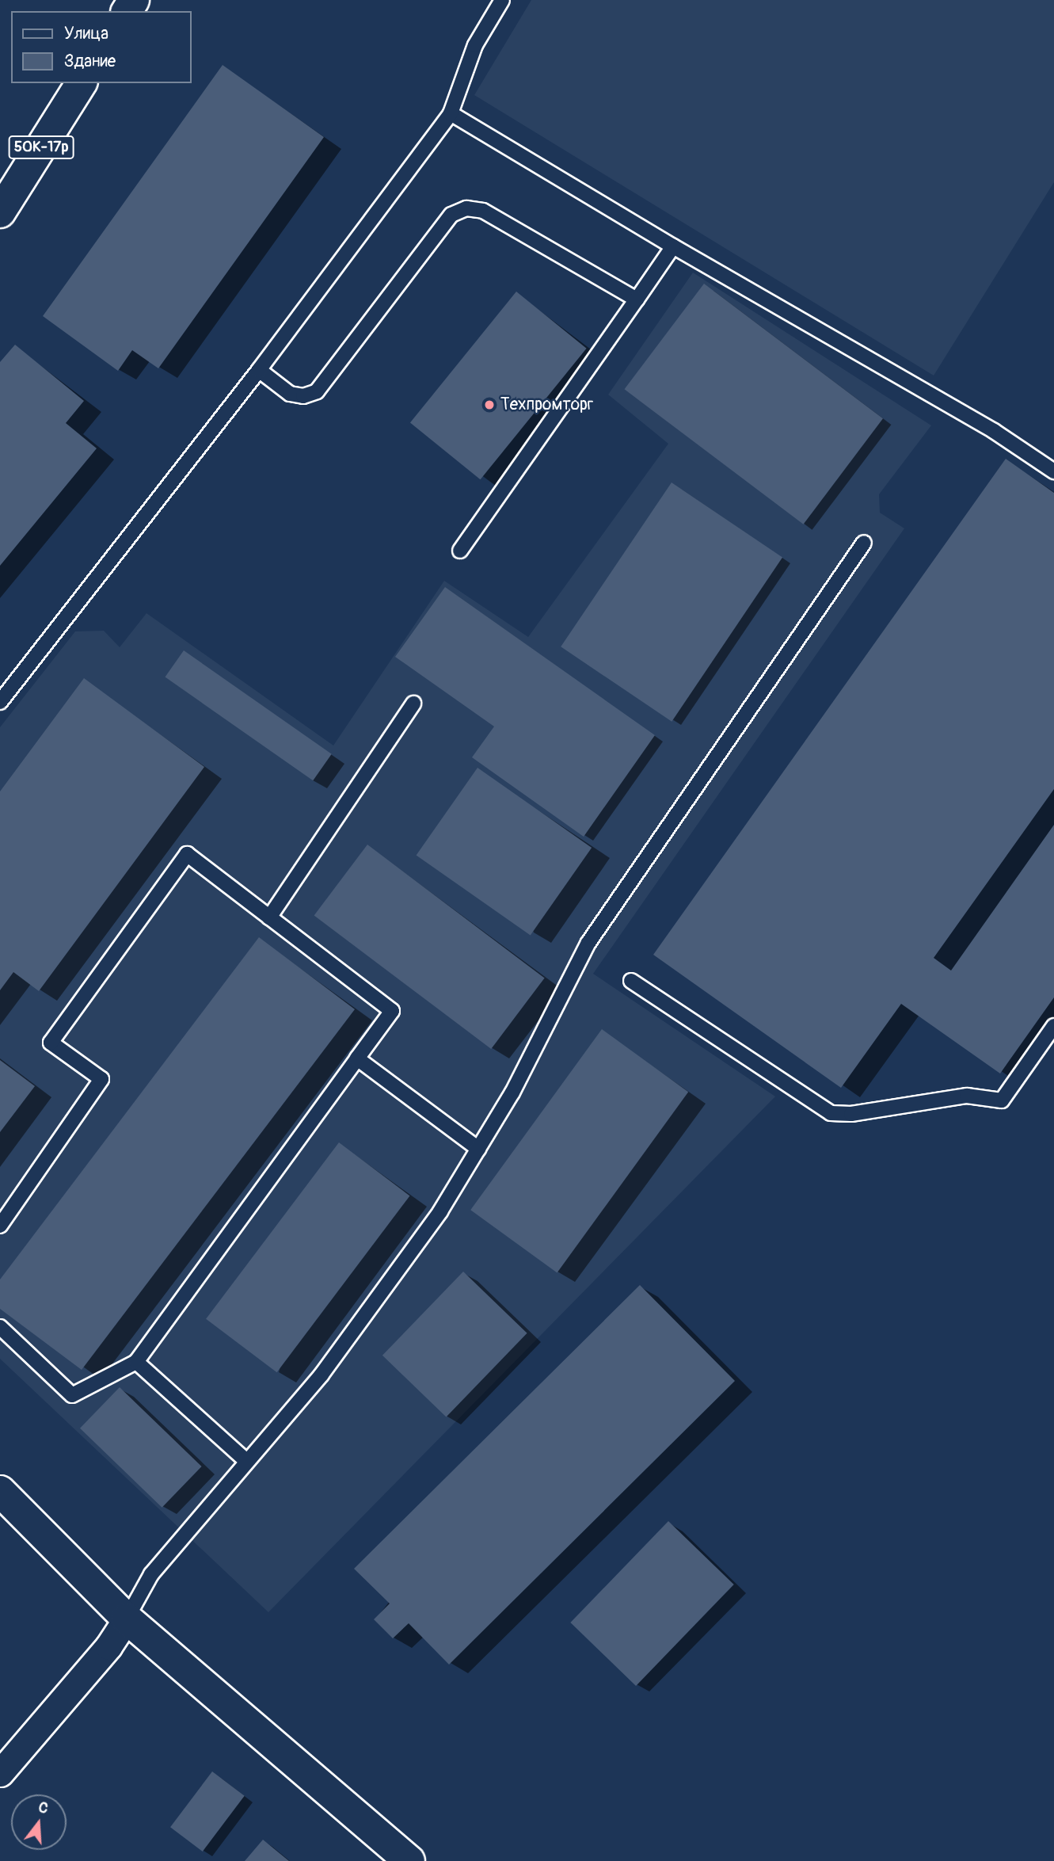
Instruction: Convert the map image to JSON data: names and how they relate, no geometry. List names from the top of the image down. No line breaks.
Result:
{"streets":{"street":["50К-17р"]},"places":["Техпромторг"],"legend":["Улица","Здание"],"north":"top"}
